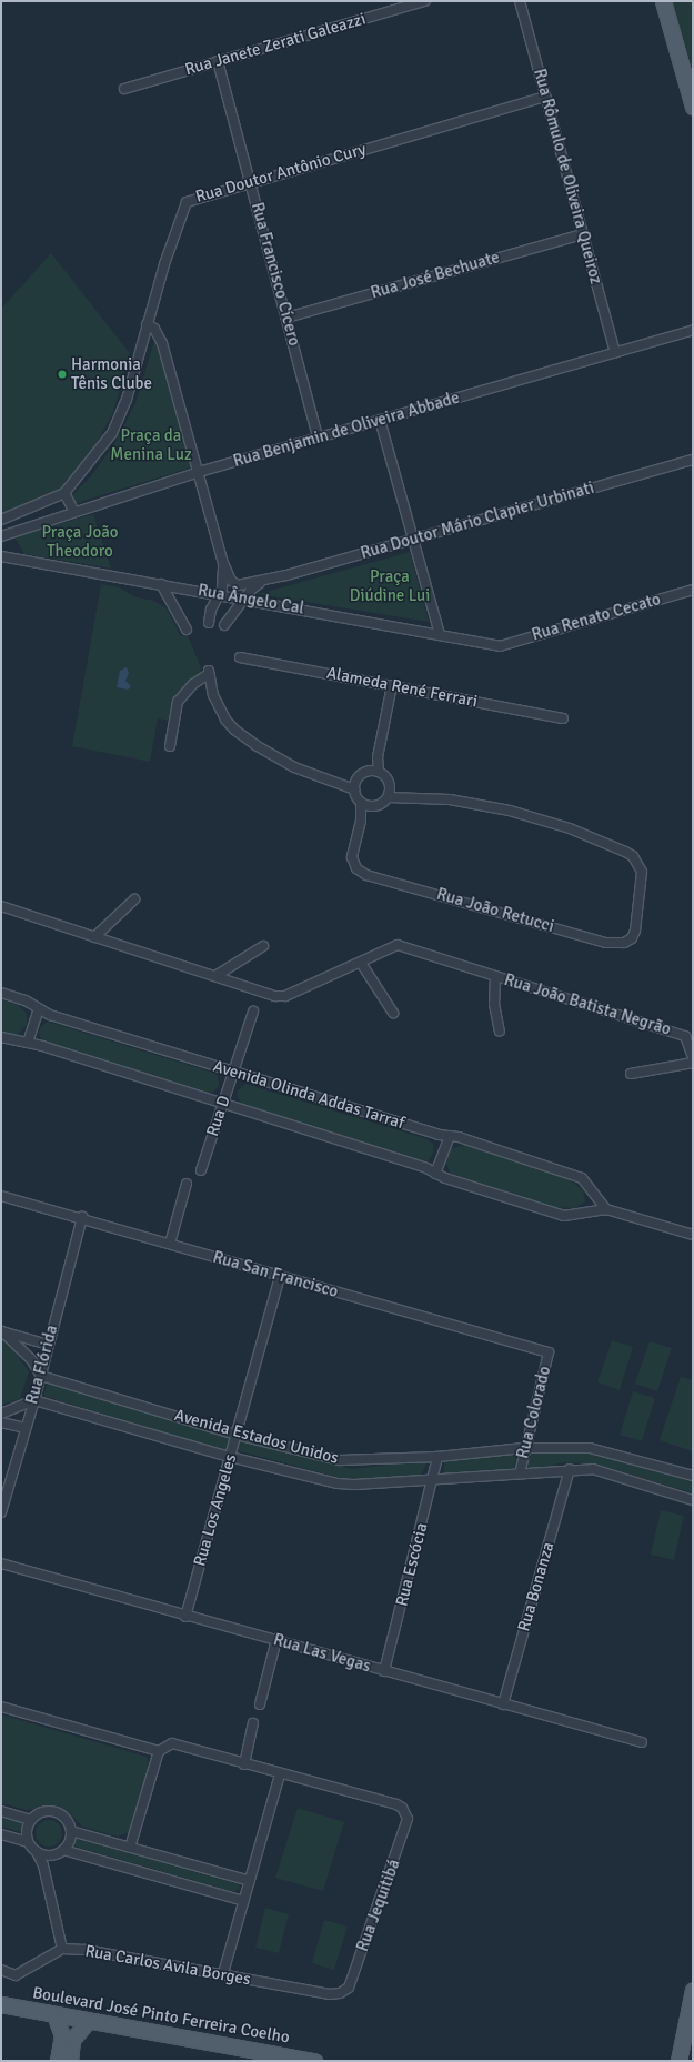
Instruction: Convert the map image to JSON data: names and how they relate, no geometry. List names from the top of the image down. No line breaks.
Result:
{"streets":{"main road":["Boulevard José Pinto Ferreira Coelho"],"street":["Rua Janete Zerati Galeazzi","Rua Doutor Antônio Cury","Rua Rômulo de Oliveira Queiroz","Rua Francisco Cícero","Rua José Bechuate","Rua Benjamin de Oliveira Abbade","Rua Doutor Mário Clapier Urbinati","Rua Ângelo Cal","Rua Renato Cecato","Alameda René Ferrari","Rua João Retucci","Rua João Batista Negrão","Avenida Olinda Addas Tarraf","Rua D","Rua San Francisco","Rua Flórida","Rua Colorado","Avenida Estados Unidos","Rua Los Angeles","Rua Escócia","Rua Bonanza","Rua Las Vegas","Rua Jequitibá","Rua Carlos Avila Borges"]},"crossings":[["Rua Janete Zerati Galeazzi","Rua Francisco Cícero"],["Rua Doutor Antônio Cury","Rua Rômulo de Oliveira Queiroz"],["Rua Doutor Antônio Cury","Rua Francisco Cícero"],["Rua Rômulo de Oliveira Queiroz","Rua José Bechuate"],["Rua Rômulo de Oliveira Queiroz","Rua Benjamin de Oliveira Abbade"],["Rua Francisco Cícero","Rua José Bechuate"],["Rua Francisco Cícero","Rua Benjamin de Oliveira Abbade"],["Rua Ângelo Cal","Rua Renato Cecato"],["Avenida Olinda Addas Tarraf","Rua D"],["Rua San Francisco","Rua Flórida"],["Rua San Francisco","Rua Colorado"],["Rua San Francisco","Rua Los Angeles"],["Rua Flórida","Avenida Estados Unidos"],["Rua Colorado","Avenida Estados Unidos"],["Avenida Estados Unidos","Rua Los Angeles"],["Avenida Estados Unidos","Rua Escócia"],["Avenida Estados Unidos","Rua Bonanza"],["Rua Los Angeles","Rua Las Vegas"],["Rua Escócia","Rua Las Vegas"],["Rua Bonanza","Rua Las Vegas"],["Rua Jequitibá","Rua Carlos Avila Borges"]],"parks":["Praça da Menina Luz","Praça João Theodoro","Praça Diúdine Lui"],"places":["Harmonia Tênis Clube"]}
